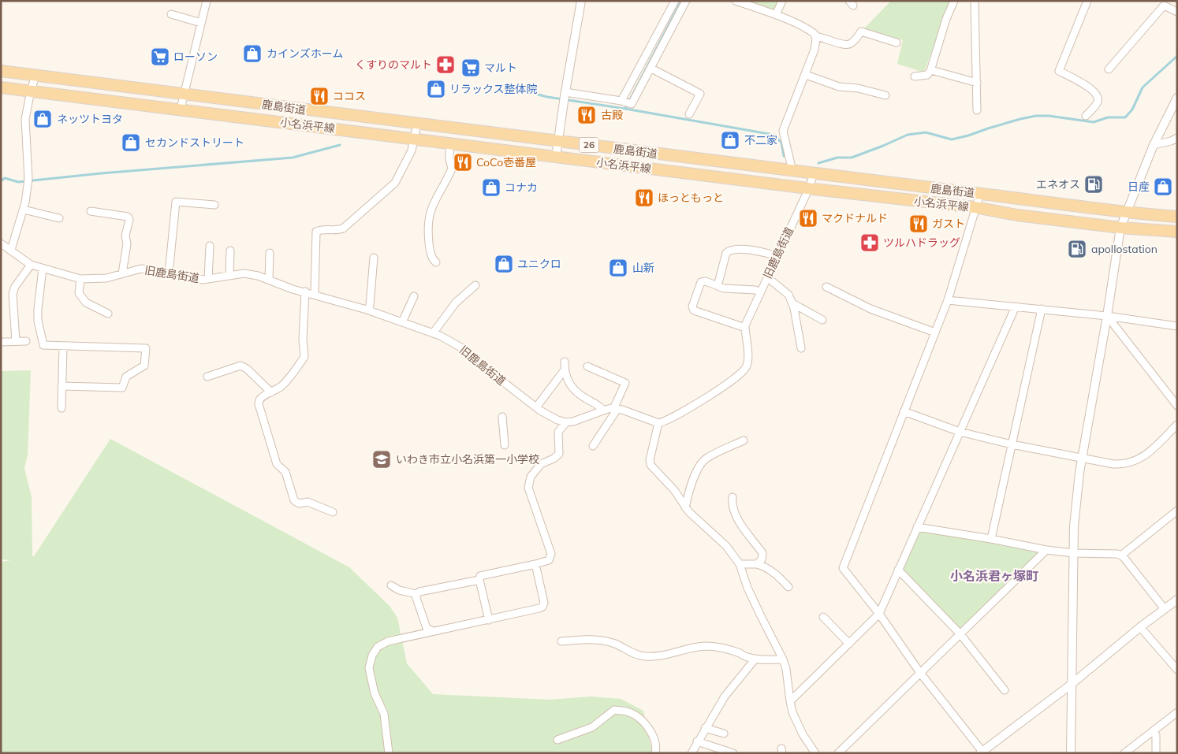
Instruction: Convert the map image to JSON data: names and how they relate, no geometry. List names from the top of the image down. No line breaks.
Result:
{"streets":{"main road":["鹿島街道","小名浜平線","26"],"street":["旧鹿島街道"]},"crossings":[["鹿島街道","旧鹿島街道"],["小名浜平線","旧鹿島街道"]],"districts":["小名浜君ヶ塚町"],"places":{"shop":["カインズホーム","リラックス整体院","ネッツトヨタ","不二家","セカンドストリート","日産","コナカ","ユニクロ","山新"],"supermarket":["ローソン","マルト"],"pharmacy":["くすりのマルト","ツルハドラッグ"],"restaurant":["ココス","古殿","CoCo壱番屋","ほっともっと","マクドナルド","ガスト"],"fuel station":["エネオス","apollostation"],"school or university":["いわき市立小名浜第一小学校"]}}
